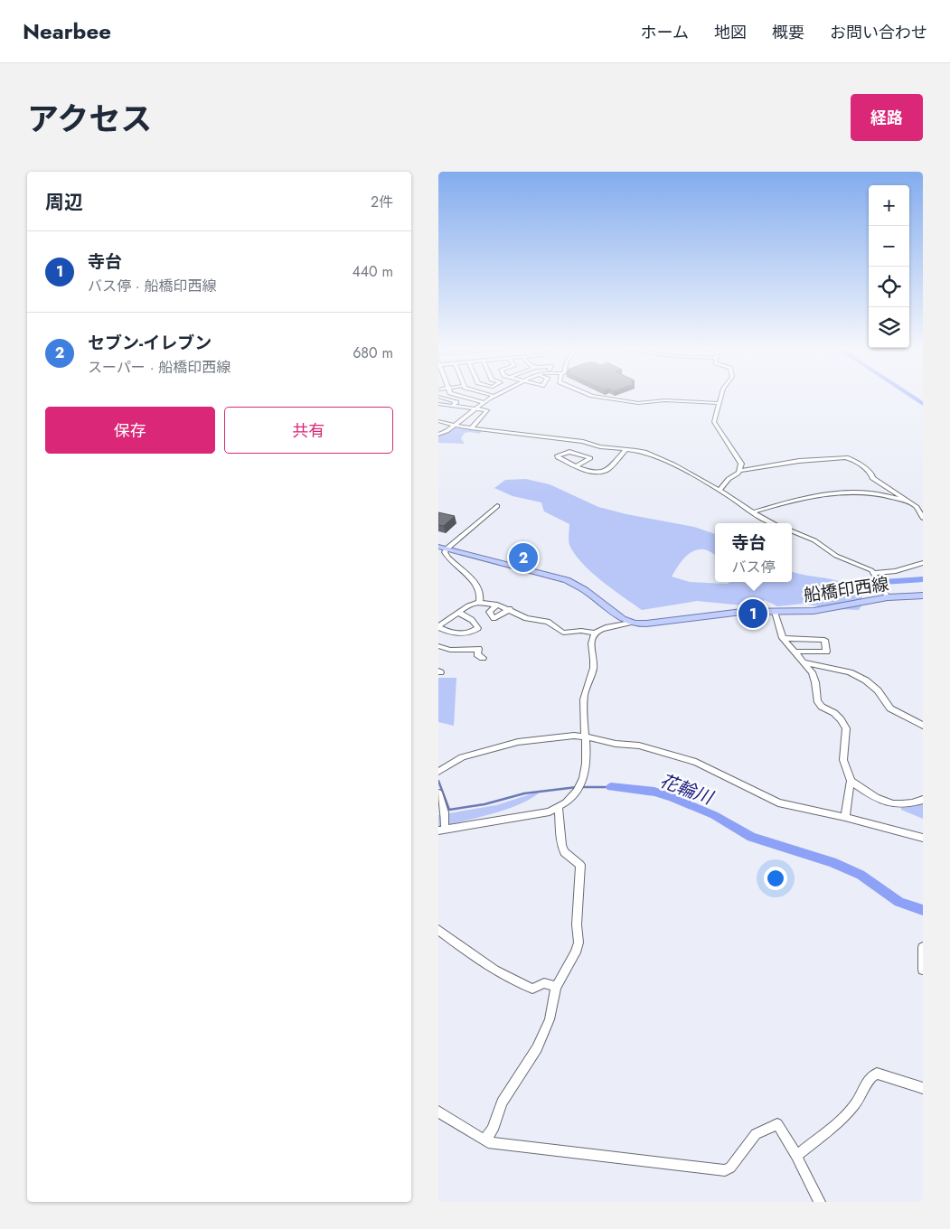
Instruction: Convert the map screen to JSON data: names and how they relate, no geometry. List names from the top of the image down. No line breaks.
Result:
{"streets":{"main road":["船橋印西線"]},"water":["花輪川"],"page":{"header":"Nearbee","nav":["ホーム","地図","概要","お問い合わせ"],"title":"アクセス","buttons":["経路",["保存","共有"]],"heading":["周辺","2件"],"map_buttons":["+","−"],"list":[{"mark":"1","name":"寺台","note":"バス停 · 船橋印西線","value":"440 m"},{"mark":"2","name":"セブン-イレブン","note":"スーパー · 船橋印西線","value":"680 m"}],"popup":["寺台","バス停"],"pins":["2","1"]}}
